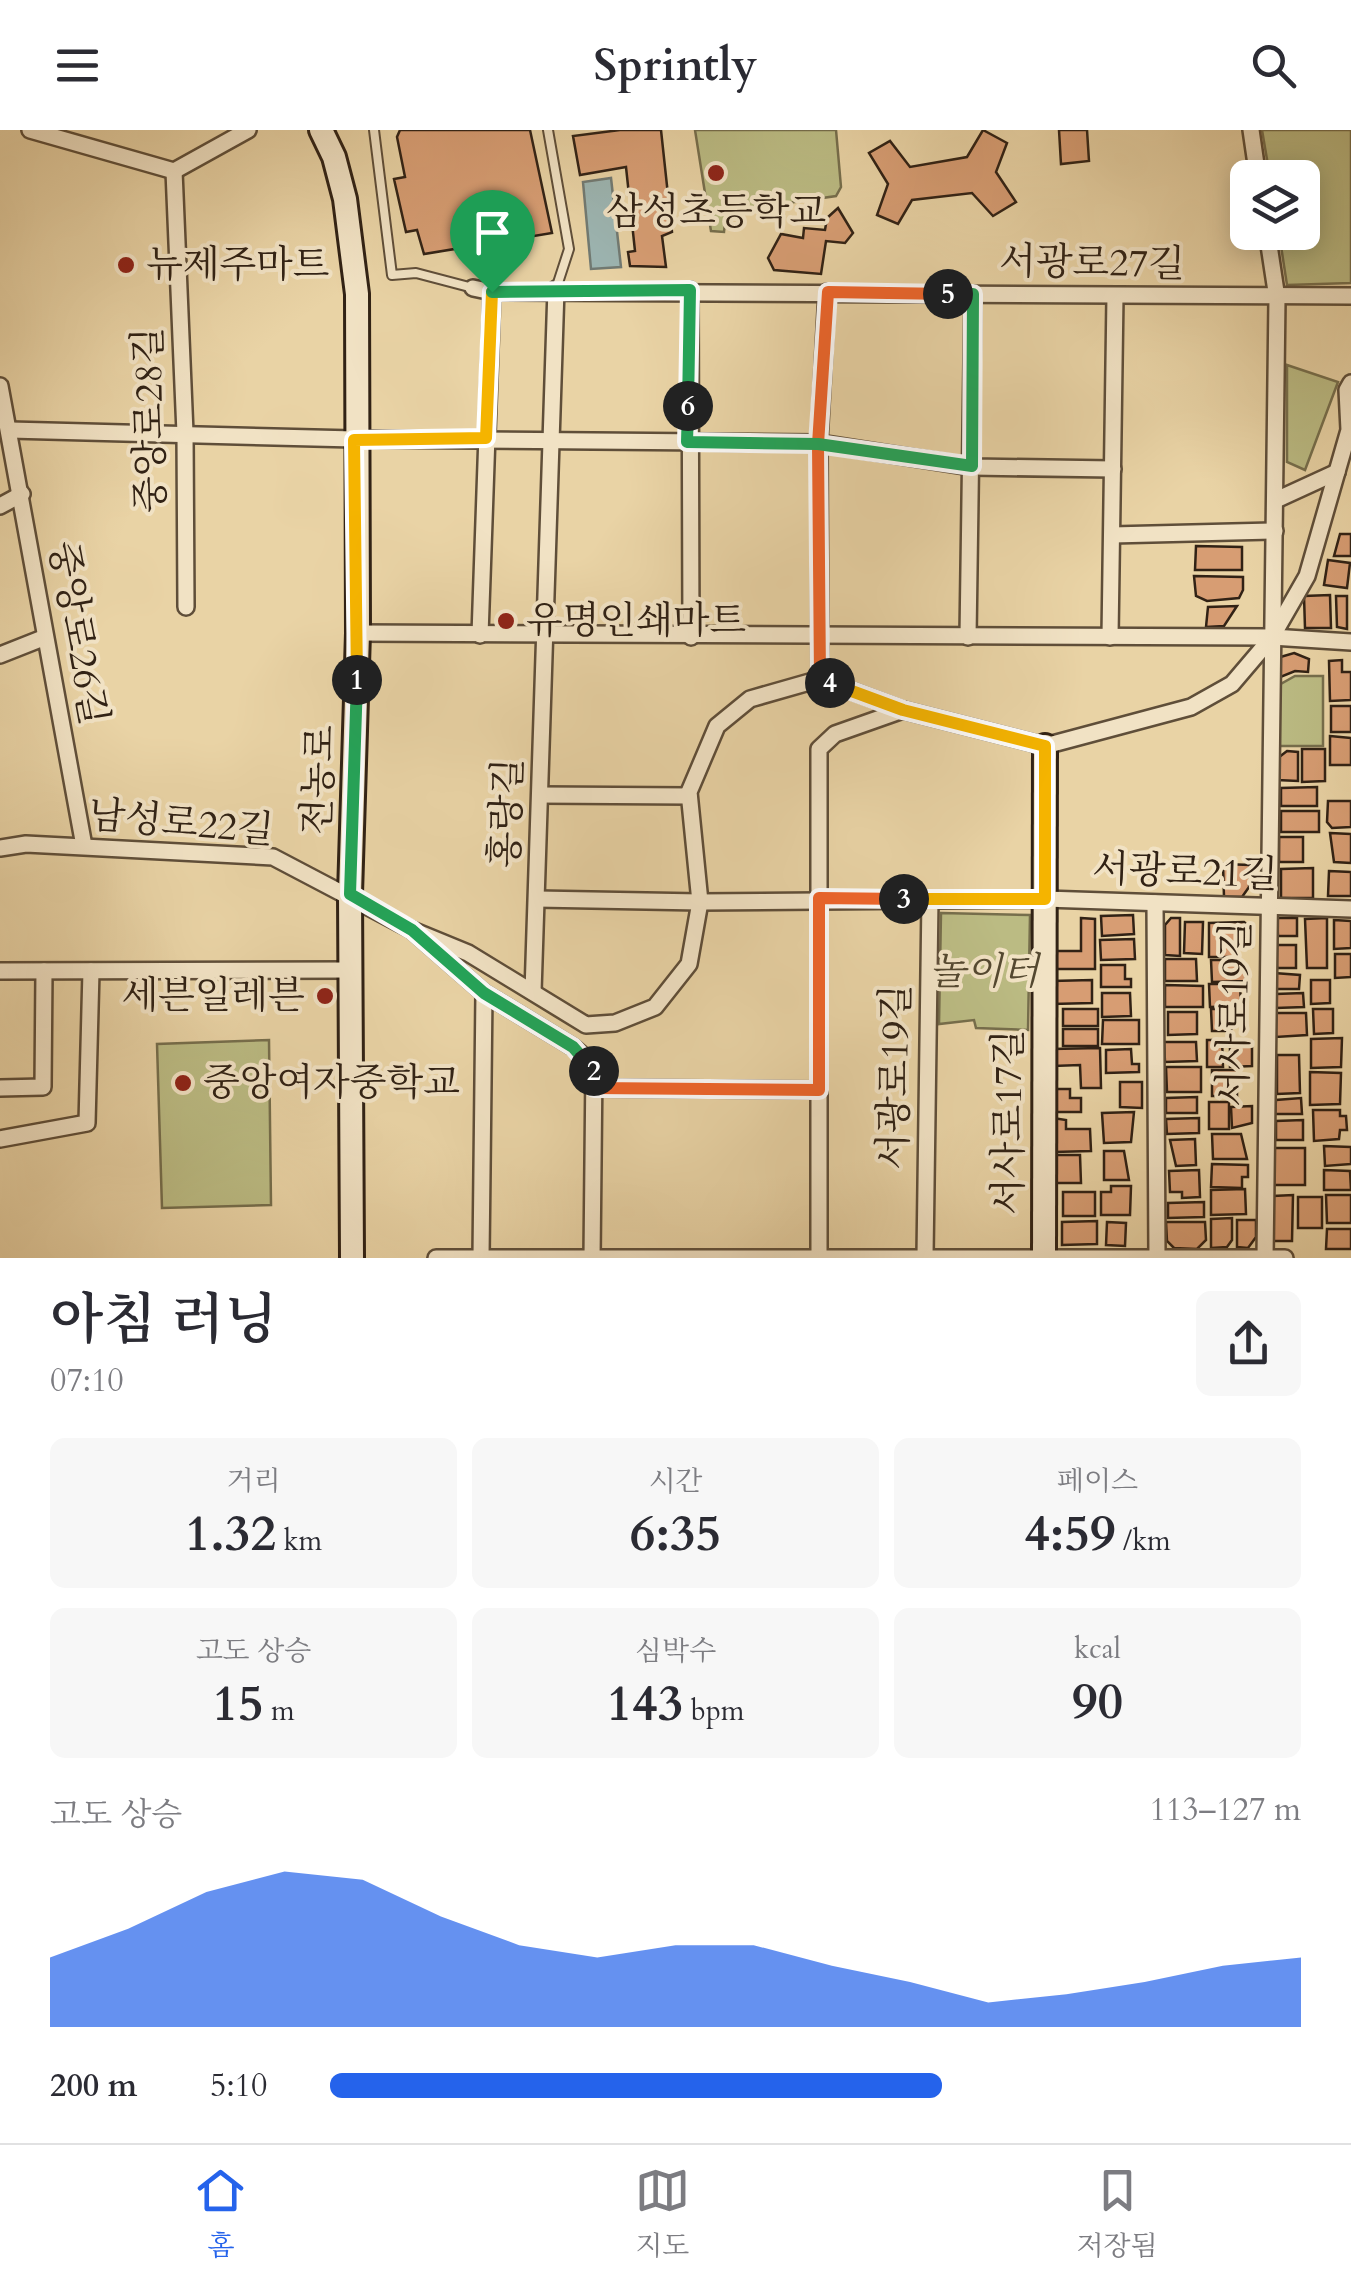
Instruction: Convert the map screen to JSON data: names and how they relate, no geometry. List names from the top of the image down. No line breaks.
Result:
{"streets":{"street":["서광로27길","중앙로28길","중앙로26길","전농로","홍랑길","남성로22길","서광로21길","서사로19길","서광로19길","서사로17길"]},"crossings":[["서광로27길","홍랑길"],["서광로27길","서사로19길"],["중앙로26길","남성로22길"],["전농로","남성로22길"],["홍랑길","서광로21길"],["서광로21길","서사로19길"],["서광로21길","서광로19길"],["서광로21길","서사로17길"]],"parks":["놀이터"],"places":["삼성초등학교","뉴제주마트","유명인쇄마트","세븐일레븐","중앙여자중학교"],"page":{"header":"Sprintly","pins":["5","6","1","4","3","2"],"heading":["아침 러닝","07:10"],"stats":[["거리","1.32 km"],["시간","6:35"],["페이스","4:59 /km"],["고도 상승","15 m"],["심박수","143 bpm"],["kcal","90"]],"chart":["고도 상승","113–127 m"],"list":[{"name":"200 m","note":"5:10"}],"tabs":["홈","지도","저장됨"]}}
